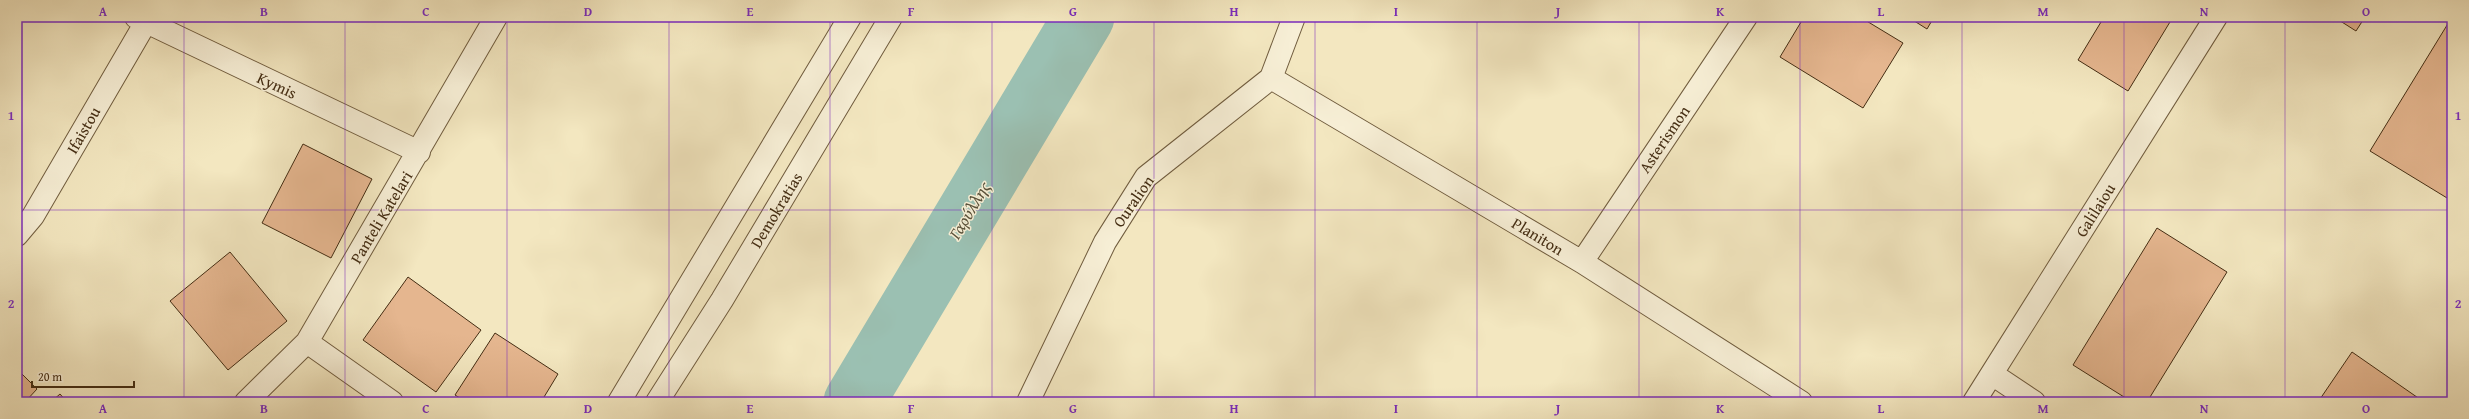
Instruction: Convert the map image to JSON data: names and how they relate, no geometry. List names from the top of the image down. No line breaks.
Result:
{"streets":{"street":["Kymis","Ifaistou","Asterismon","Ouralion","Demokratias","Galilaiou","Panteli Katelari","Planiton"]},"crossings":[["Kymis","Ifaistou"],["Kymis","Panteli Katelari"],["Asterismon","Planiton"],["Ouralion","Planiton"]],"water":["Γαρύλλης"],"scale_bar":"20 m","grid":{"columns":["A","B","C","D","E","F","G","H","I","J","K","L","M","N","O"],"rows":["1","2"]}}
